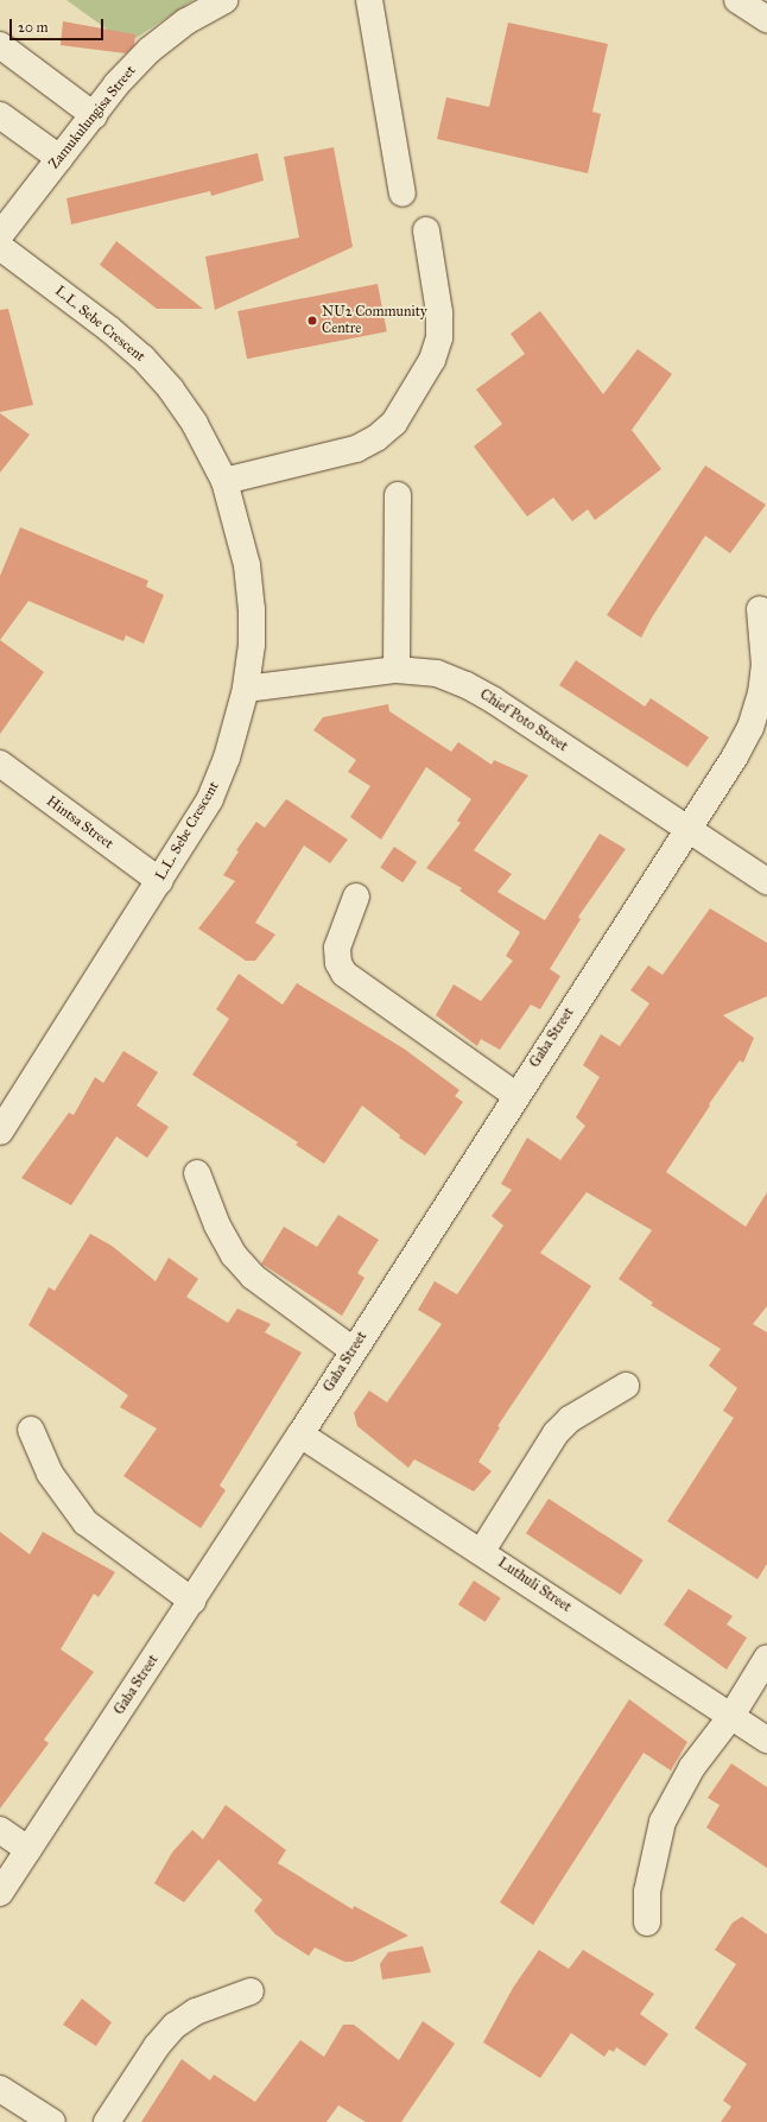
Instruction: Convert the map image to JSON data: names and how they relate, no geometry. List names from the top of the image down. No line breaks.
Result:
{"streets":{"street":["Zamukulungisa Street","L.L. Sebe Crescent","Chief Poto Street","Hintsa Street","Gaba Street","Luthuli Street"]},"crossings":[["L.L. Sebe Crescent","Chief Poto Street"],["L.L. Sebe Crescent","Hintsa Street"],["Chief Poto Street","Gaba Street"],["Gaba Street","Luthuli Street"]],"places":["NU2 Community Centre"],"scale_bar":"20 m"}
